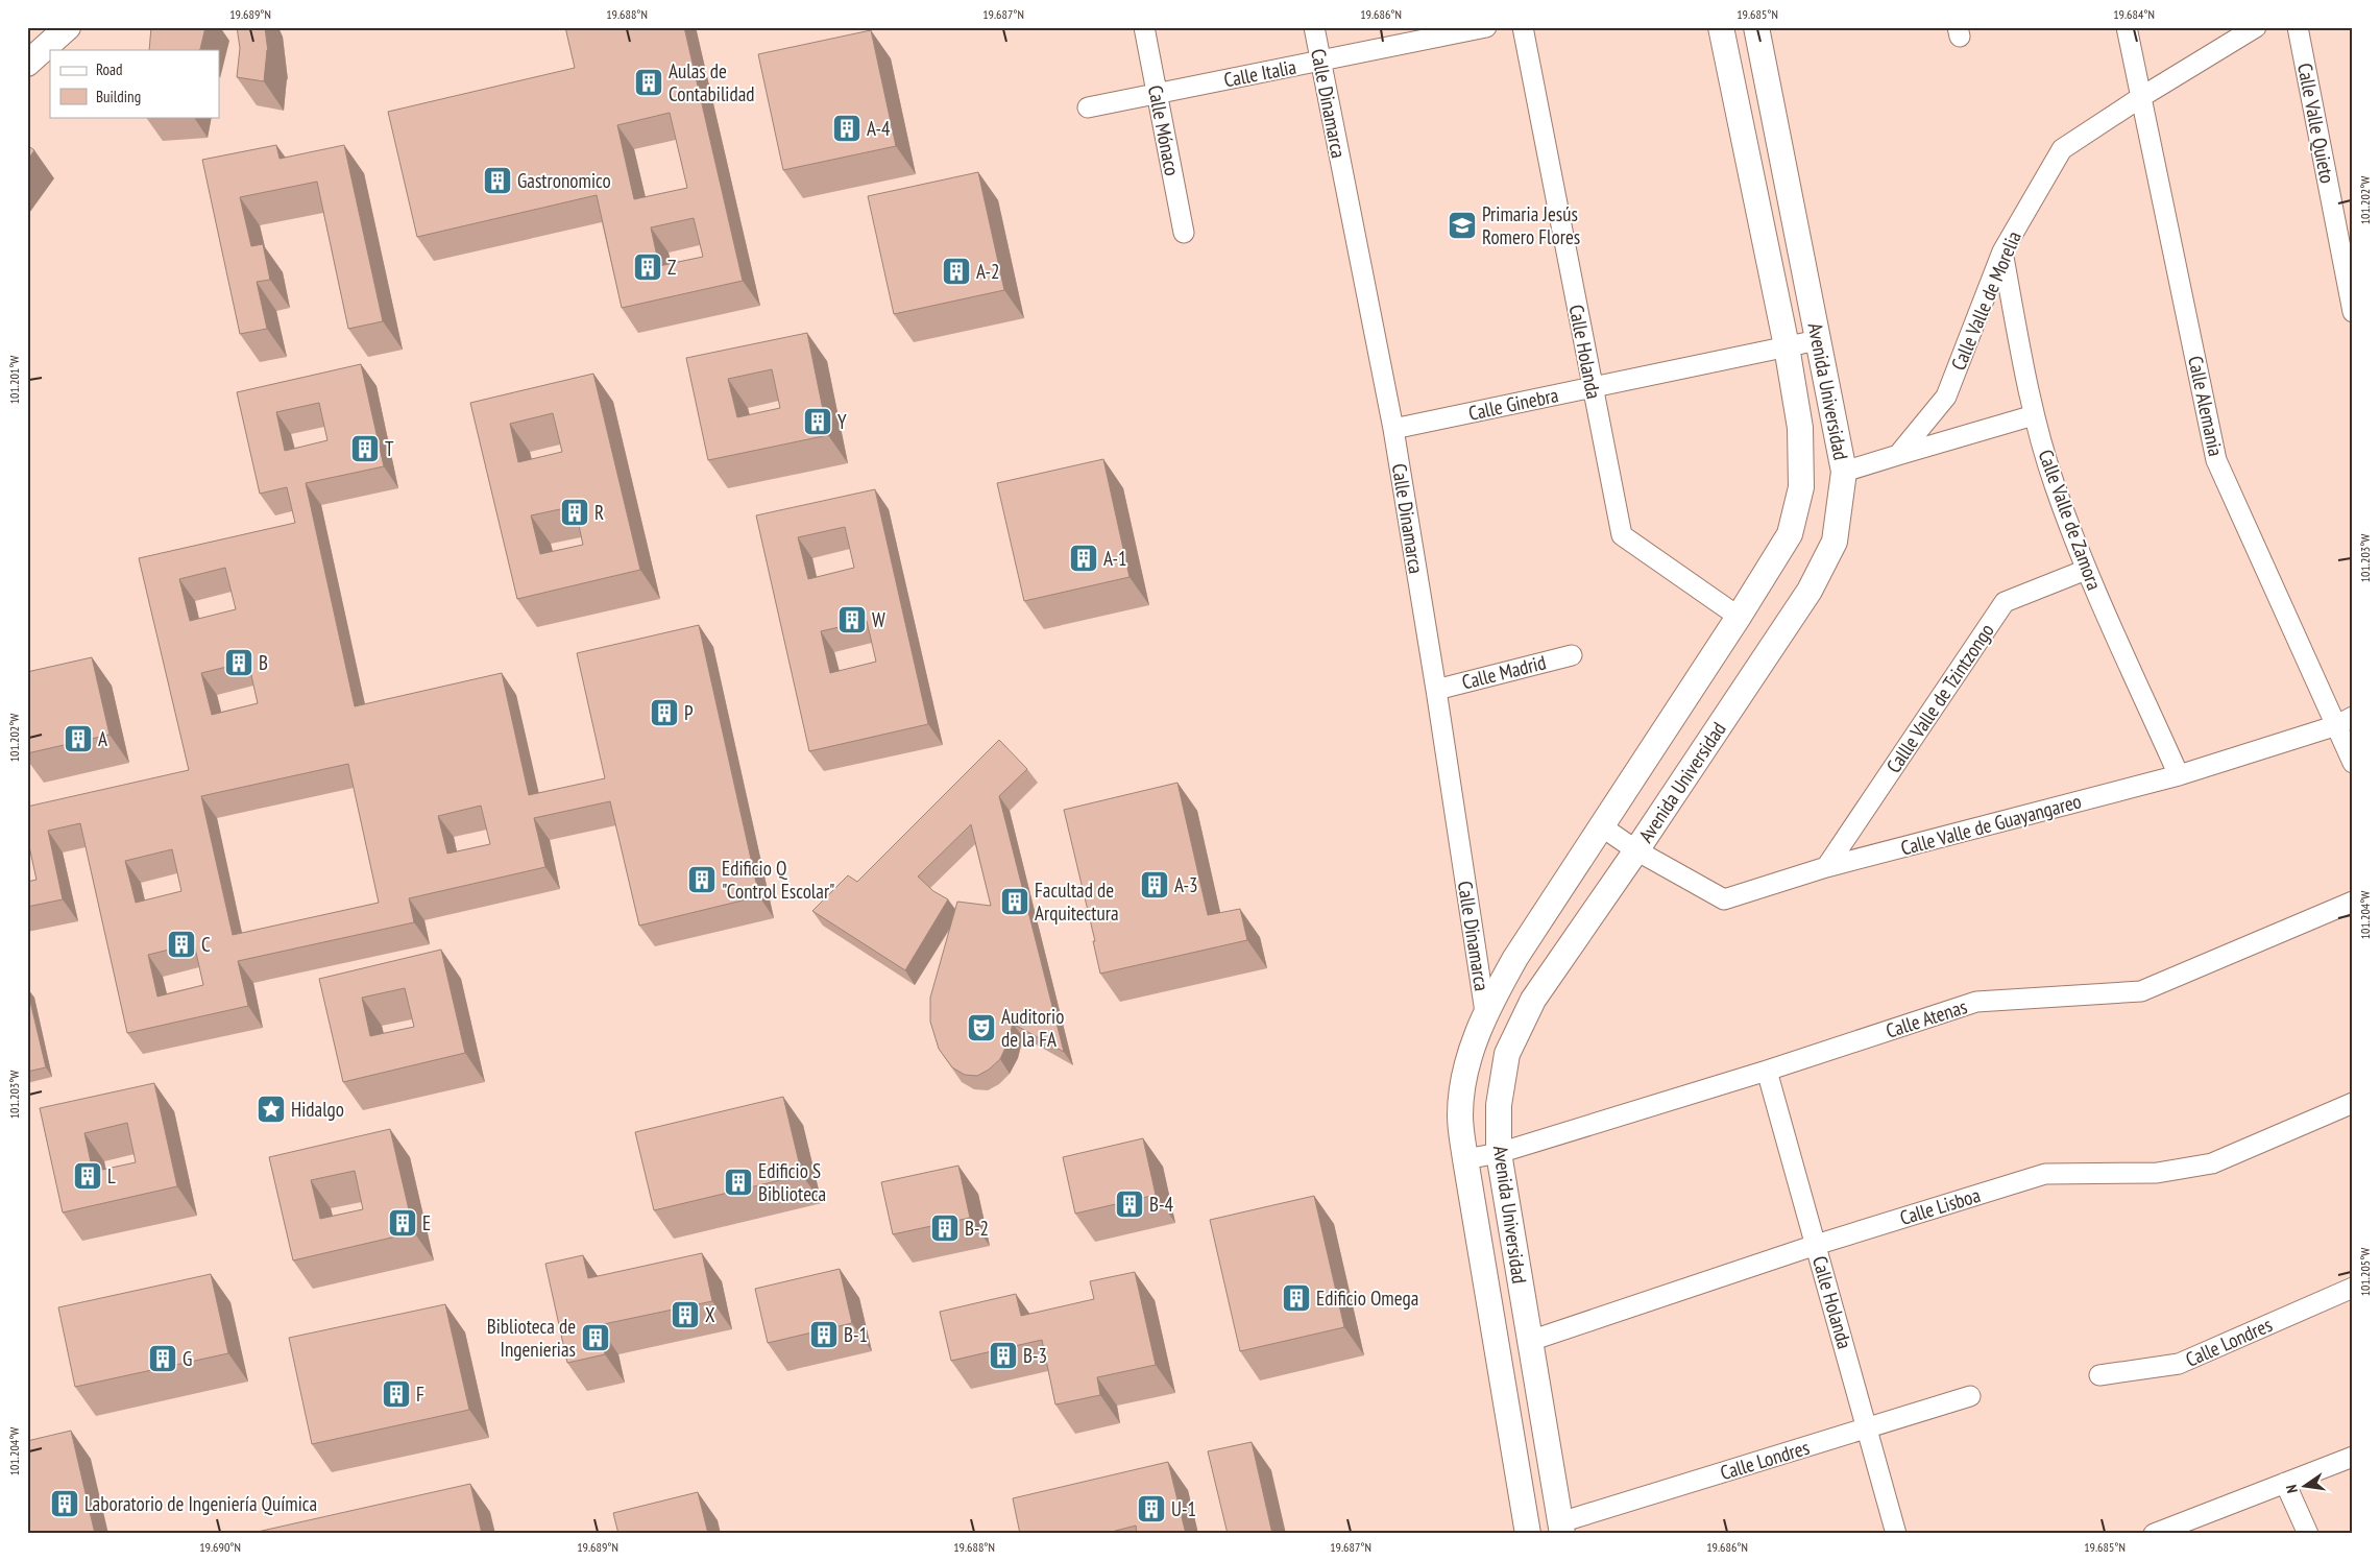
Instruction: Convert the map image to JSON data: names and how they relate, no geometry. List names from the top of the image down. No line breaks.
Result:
{"streets":{"street":["Calle Italia","Calle Dinamarca","Calle Valle Quieto","Calle Mónaco","Calle Valle de Morelia","Calle Holanda","Avenida Universidad","Calle Ginebra","Calle Alemania","Calle Valle de Zamora","Calle Madrid","Callle Valle de Tzintzongo","Calle Valle de Guayangareo","Calle Atenas","Calle Lisboa","Calle Londres"]},"crossings":[["Calle Italia","Calle Dinamarca"],["Calle Italia","Calle Mónaco"],["Calle Dinamarca","Avenida Universidad"],["Calle Dinamarca","Calle Ginebra"],["Calle Dinamarca","Calle Madrid"],["Calle Valle de Morelia","Calle Alemania"],["Calle Valle de Morelia","Calle Valle de Zamora"],["Calle Holanda","Avenida Universidad"],["Calle Holanda","Calle Ginebra"],["Calle Holanda","Calle Atenas"],["Calle Holanda","Calle Lisboa"],["Calle Holanda","Calle Londres"],["Avenida Universidad","Calle Ginebra"],["Avenida Universidad","Calle Valle de Guayangareo"],["Avenida Universidad","Calle Atenas"],["Avenida Universidad","Calle Lisboa"],["Avenida Universidad","Calle Londres"],["Calle Alemania","Calle Valle de Guayangareo"],["Calle Valle de Zamora","Callle Valle de Tzintzongo"],["Calle Valle de Zamora","Calle Valle de Guayangareo"],["Callle Valle de Tzintzongo","Calle Valle de Guayangareo"]],"places":{"building":["Aulas de Contabilidad","A-4","Gastronomico","Z","A-2","Y","T","R","A-1","W","B","P","A","Edificio Q \"Control Escolar\"","A-3","Facultad de Arquitectura","C","L","Edificio S Biblioteca","B-4","E","B-2","Edificio Omega","X","B-1","Biblioteca de Ingenierias","B-3","G","F","Laboratorio de Ingeniería Química","U-1"],"school or university":["Primaria Jesús Romero Flores"],"theatre":["Auditorio de la FA"],"place":["Hidalgo"]},"legend":["Road","Building"],"north":"left","coordinates":["19.689°N","19.688°N","19.687°N","19.686°N","19.685°N","19.684°N","101.202°W","101.201°W","101.203°W","101.204°W","101.205°W","19.690°N"]}
